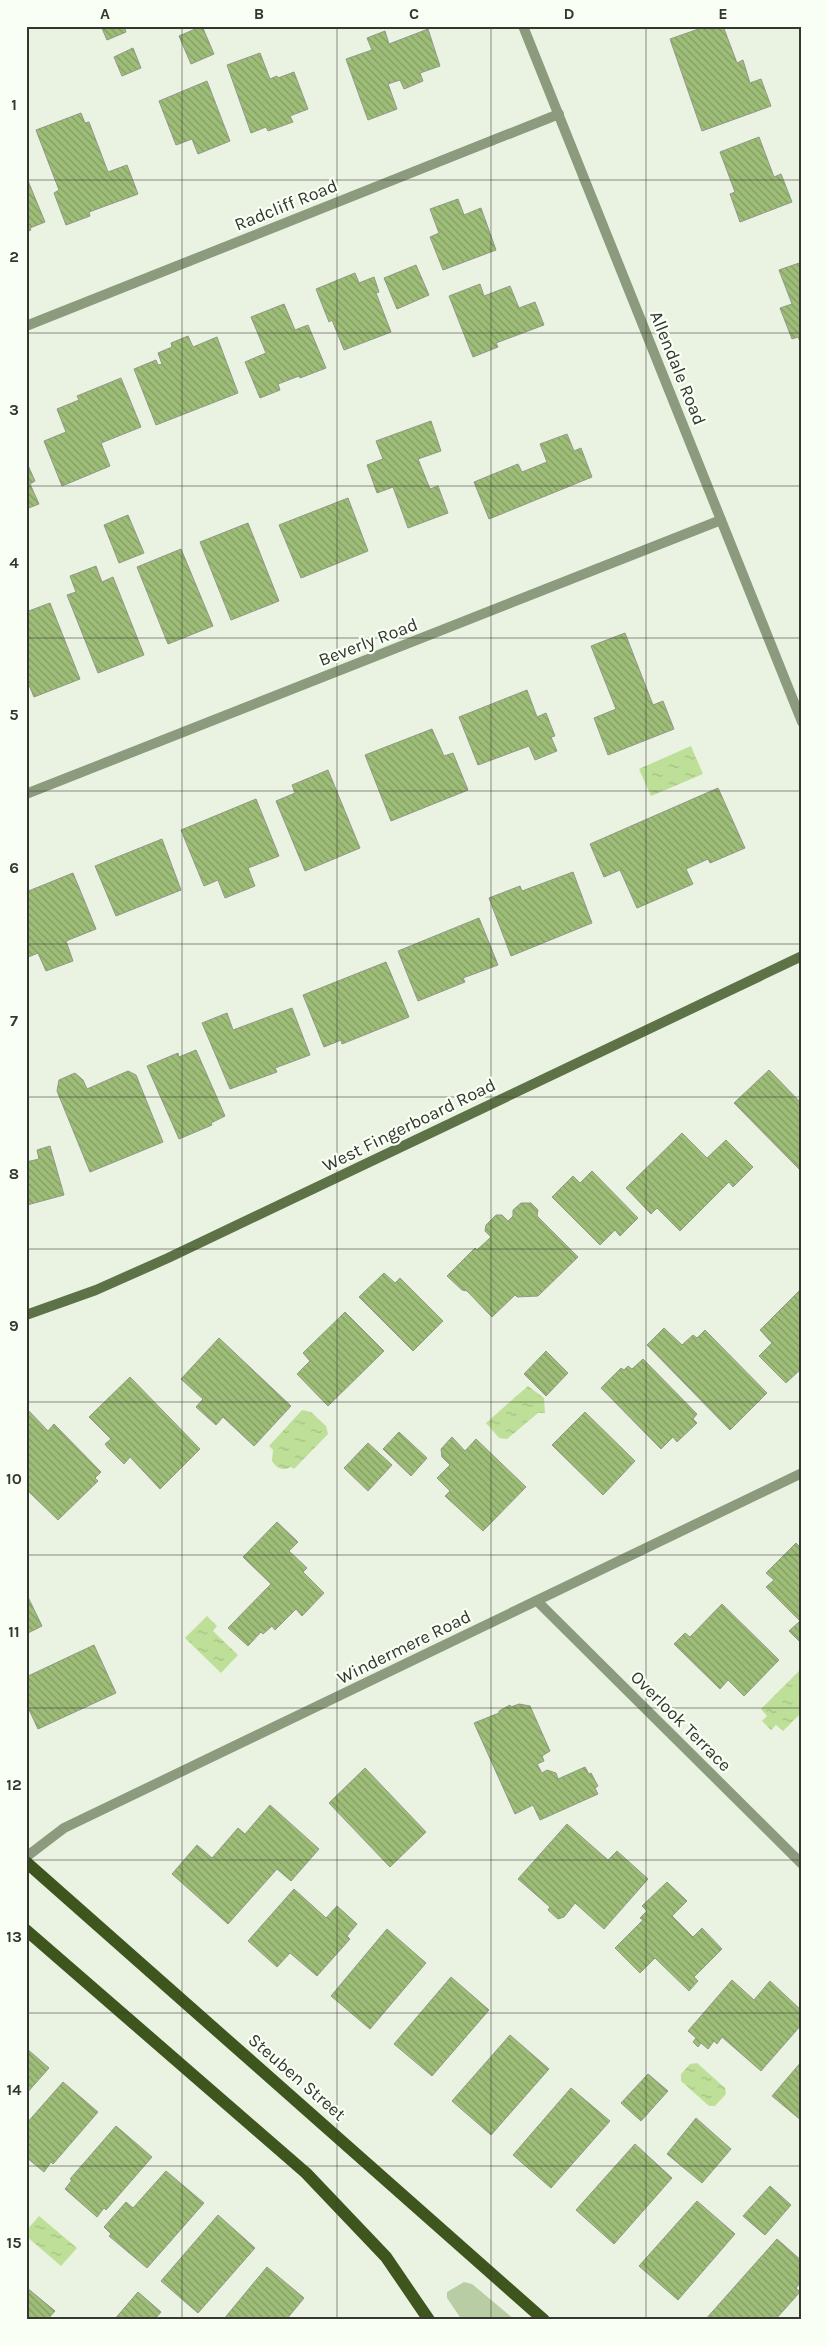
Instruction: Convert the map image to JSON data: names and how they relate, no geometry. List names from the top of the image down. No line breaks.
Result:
{"streets":{"main road":["Steuben Street"],"street":["Radcliff Road","Allendale Road","Beverly Road","West Fingerboard Road","Windermere Road","Overlook Terrace"]},"crossings":[["Radcliff Road","Allendale Road"],["Allendale Road","Beverly Road"],["Windermere Road","Overlook Terrace"]],"grid":{"columns":["A","B","C","D","E"],"rows":["1","2","3","4","5","6","7","8","9","10","11","12","13","14","15"]}}
